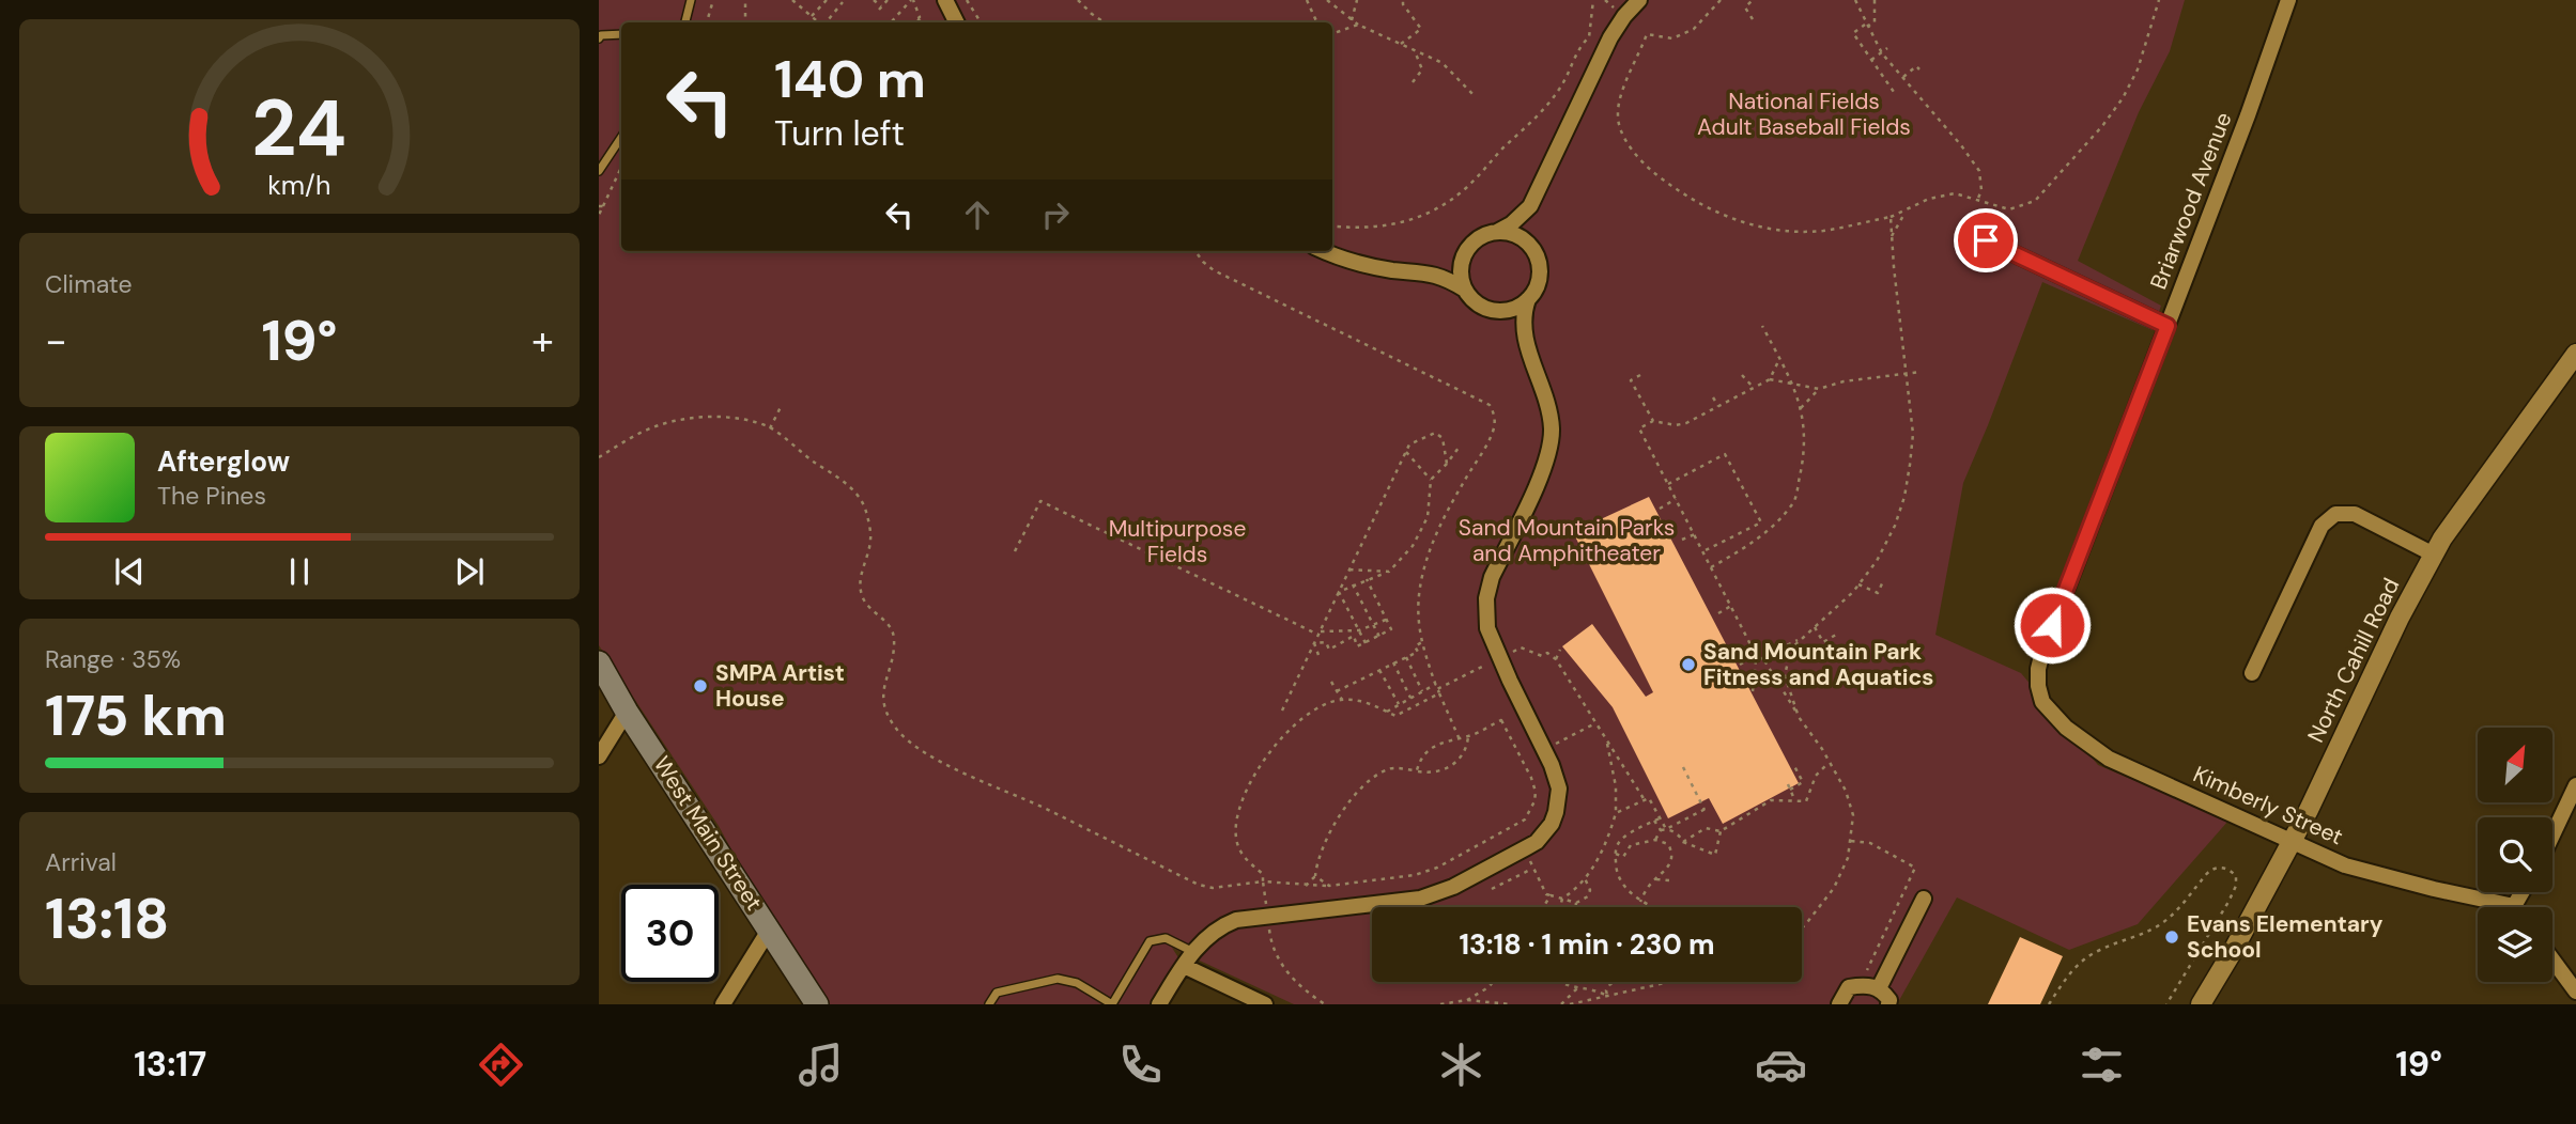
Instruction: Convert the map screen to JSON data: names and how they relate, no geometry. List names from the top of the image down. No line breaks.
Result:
{"streets":{"main road":["West Main Street"],"street":["Briarwood Avenue","North Cahill Road","Kimberly Street"]},"crossings":[["Briarwood Avenue","Kimberly Street"],["North Cahill Road","Kimberly Street"]],"parks":["National Fields Adult Baseball Fields","Sand Mountain Parks and Amphitheater","Multipurpose Fields"],"places":["Sand Mountain Park Fitness and Aquatics","SMPA Artist House","Evans Elementary School"],"north":"top right","page":{"turn":["140 m","Turn left"],"tile":["Climate",["Range · 35%","175 km"],["Arrival","13:18"]],"heat":["−","19°","+"],"song":["Afterglow","The Pines"],"limit":"30","trip":"13:18 · 1 min · 230 m","tabs":["13:17","19°"],"gauge":["24","km/h"]}}
